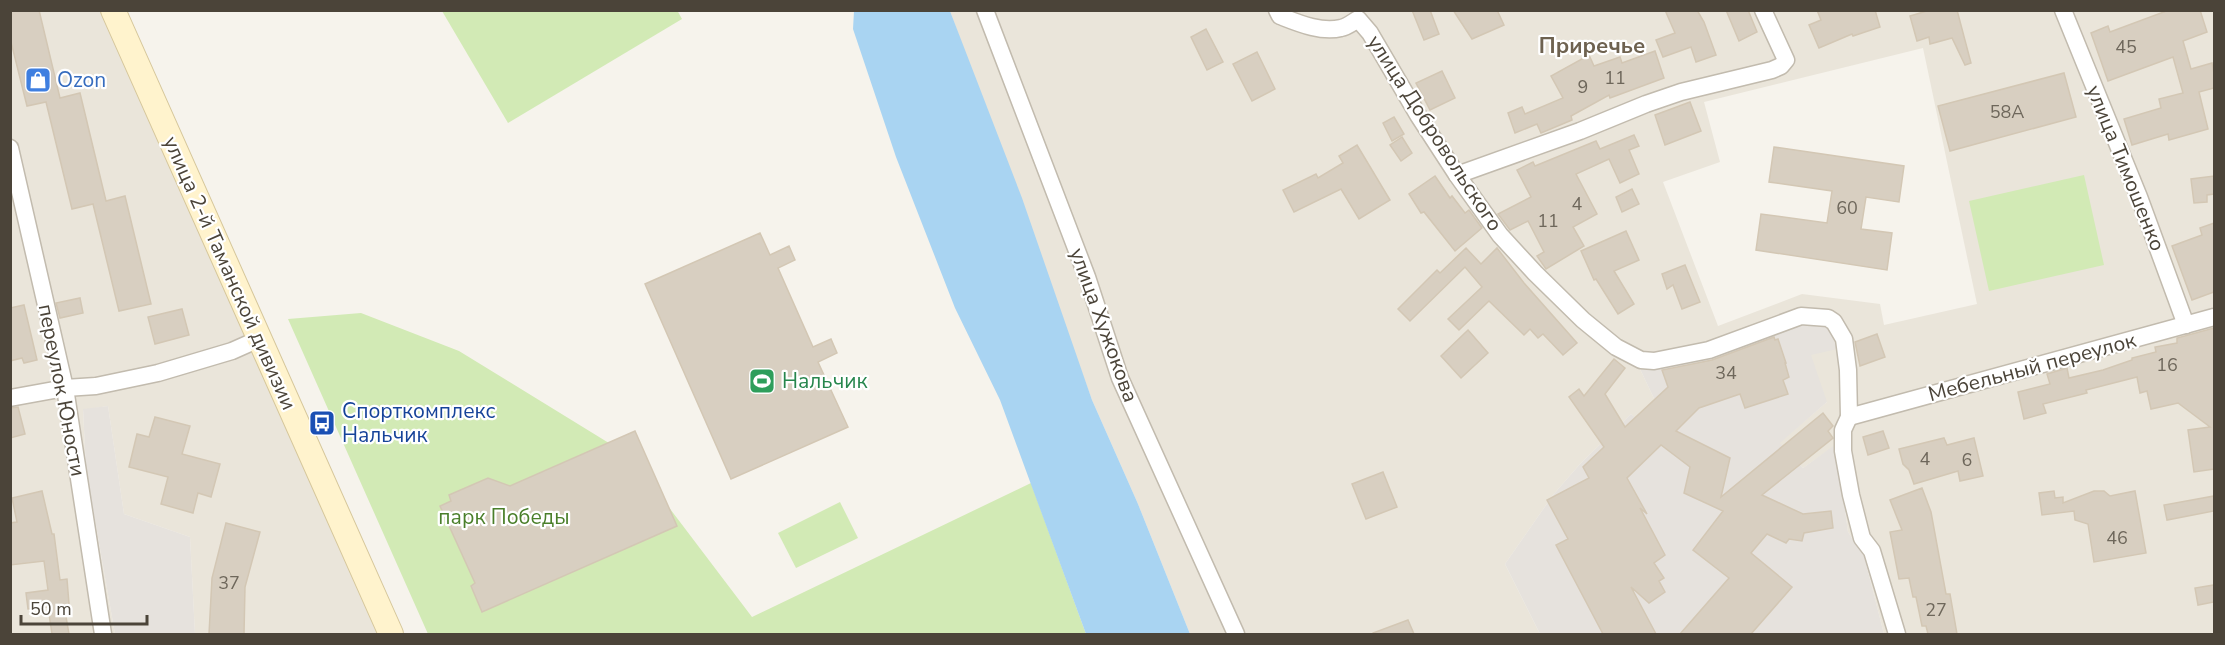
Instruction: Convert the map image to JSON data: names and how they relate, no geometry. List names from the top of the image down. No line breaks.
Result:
{"streets":{"main road":["улица 2-й Таманской дивизии"],"street":["улица Добровольского","улица Тимошенко","улица Хужокова","Мебельный переулок","переулок Юности"]},"crossings":[["улица Добровольского","Мебельный переулок"],["улица Тимошенко","Мебельный переулок"]],"districts":["Приречье"],"parks":["парк Победы"],"places":{"shop":["Ozon"],"sports":["Нальчик"],"bus stop":["Спорткомплекс Нальчик"]},"house_numbers":["45","11","9","58А","4","60","11","16","34","4","6","46","37","27"],"scale_bar":"50 m"}
